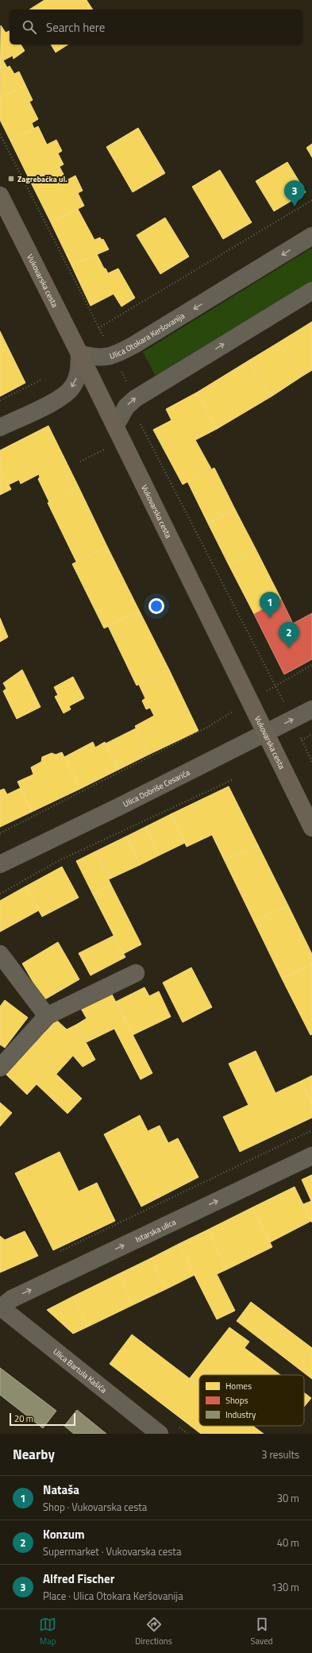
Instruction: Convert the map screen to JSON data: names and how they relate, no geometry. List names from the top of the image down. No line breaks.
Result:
{"streets":{"main road":["Vukovarska cesta"],"street":["Ulica Otokara Keršovanija","Ulica Dobriše Cesarića","Istarska ulica","Ulica Bartula Kašića"]},"crossings":[["Vukovarska cesta","Ulica Otokara Keršovanija"],["Vukovarska cesta","Ulica Dobriše Cesarića"],["Istarska ulica","Ulica Bartula Kašića"]],"one_way":["Istarska ulica"],"places":{"transit":["Zagrebačka ul."]},"legend":["Homes","Shops","Industry"],"scale_bar":"20 m","page":{"search":"Search here","pins":["3","1","2"],"scale":"20 m","heading":["Nearby","3 results"],"list":[{"mark":"1","name":"Nataša","note":"Shop · Vukovarska cesta","value":"30 m"},{"mark":"2","name":"Konzum","note":"Supermarket · Vukovarska cesta","value":"40 m"},{"mark":"3","name":"Alfred Fischer","note":"Place · Ulica Otokara Keršovanija","value":"130 m"}],"nav":["Map","Directions","Saved"]}}
